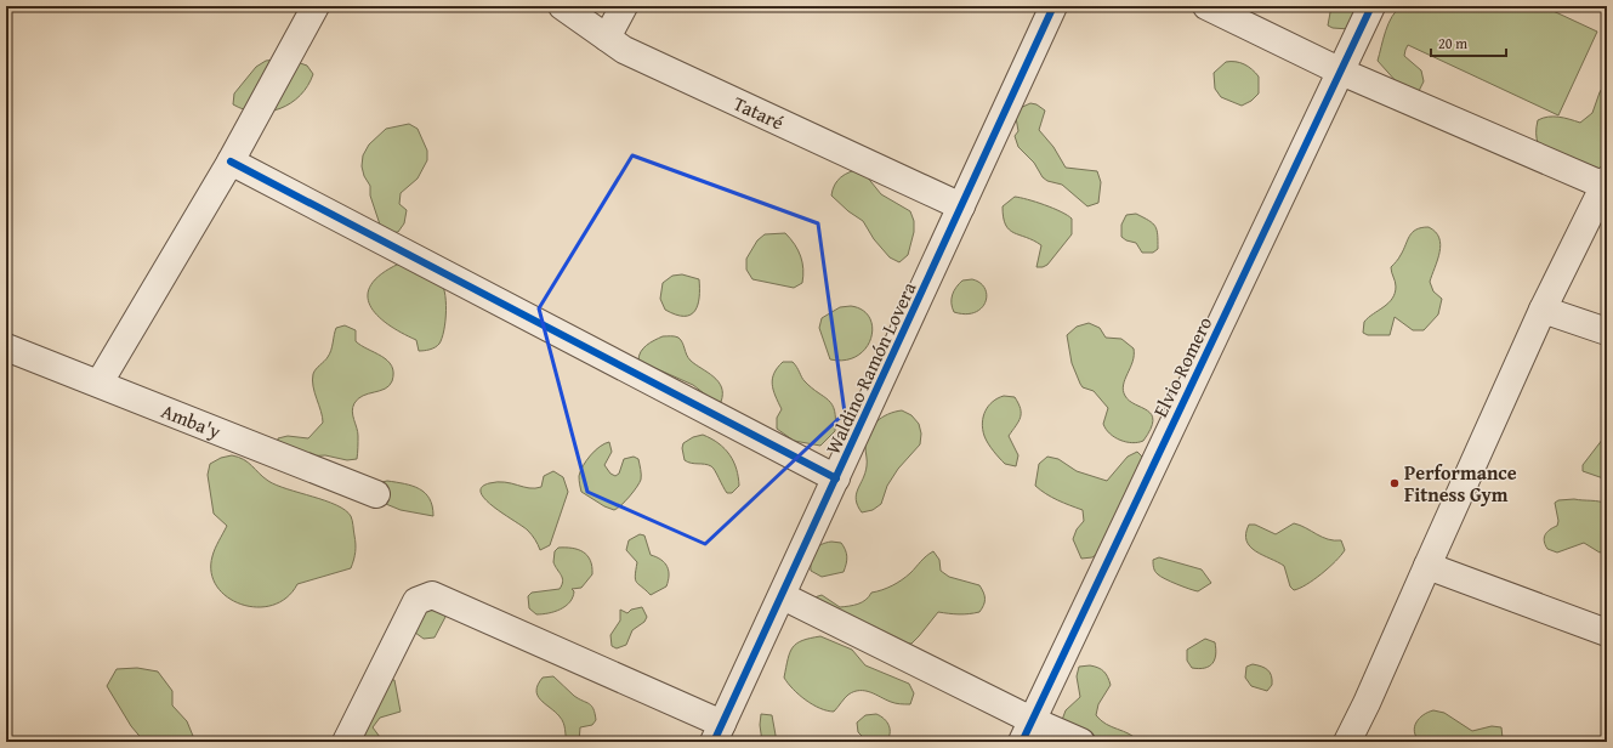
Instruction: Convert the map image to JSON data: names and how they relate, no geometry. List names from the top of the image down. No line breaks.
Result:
{"streets":{"street":["Tataré","Elvio Romero","Waldino Ramón Lovera","Amba'y"]},"crossings":[["Tataré","Waldino Ramón Lovera"]],"places":["Performance Fitness Gym"],"scale_bar":"20 m"}
